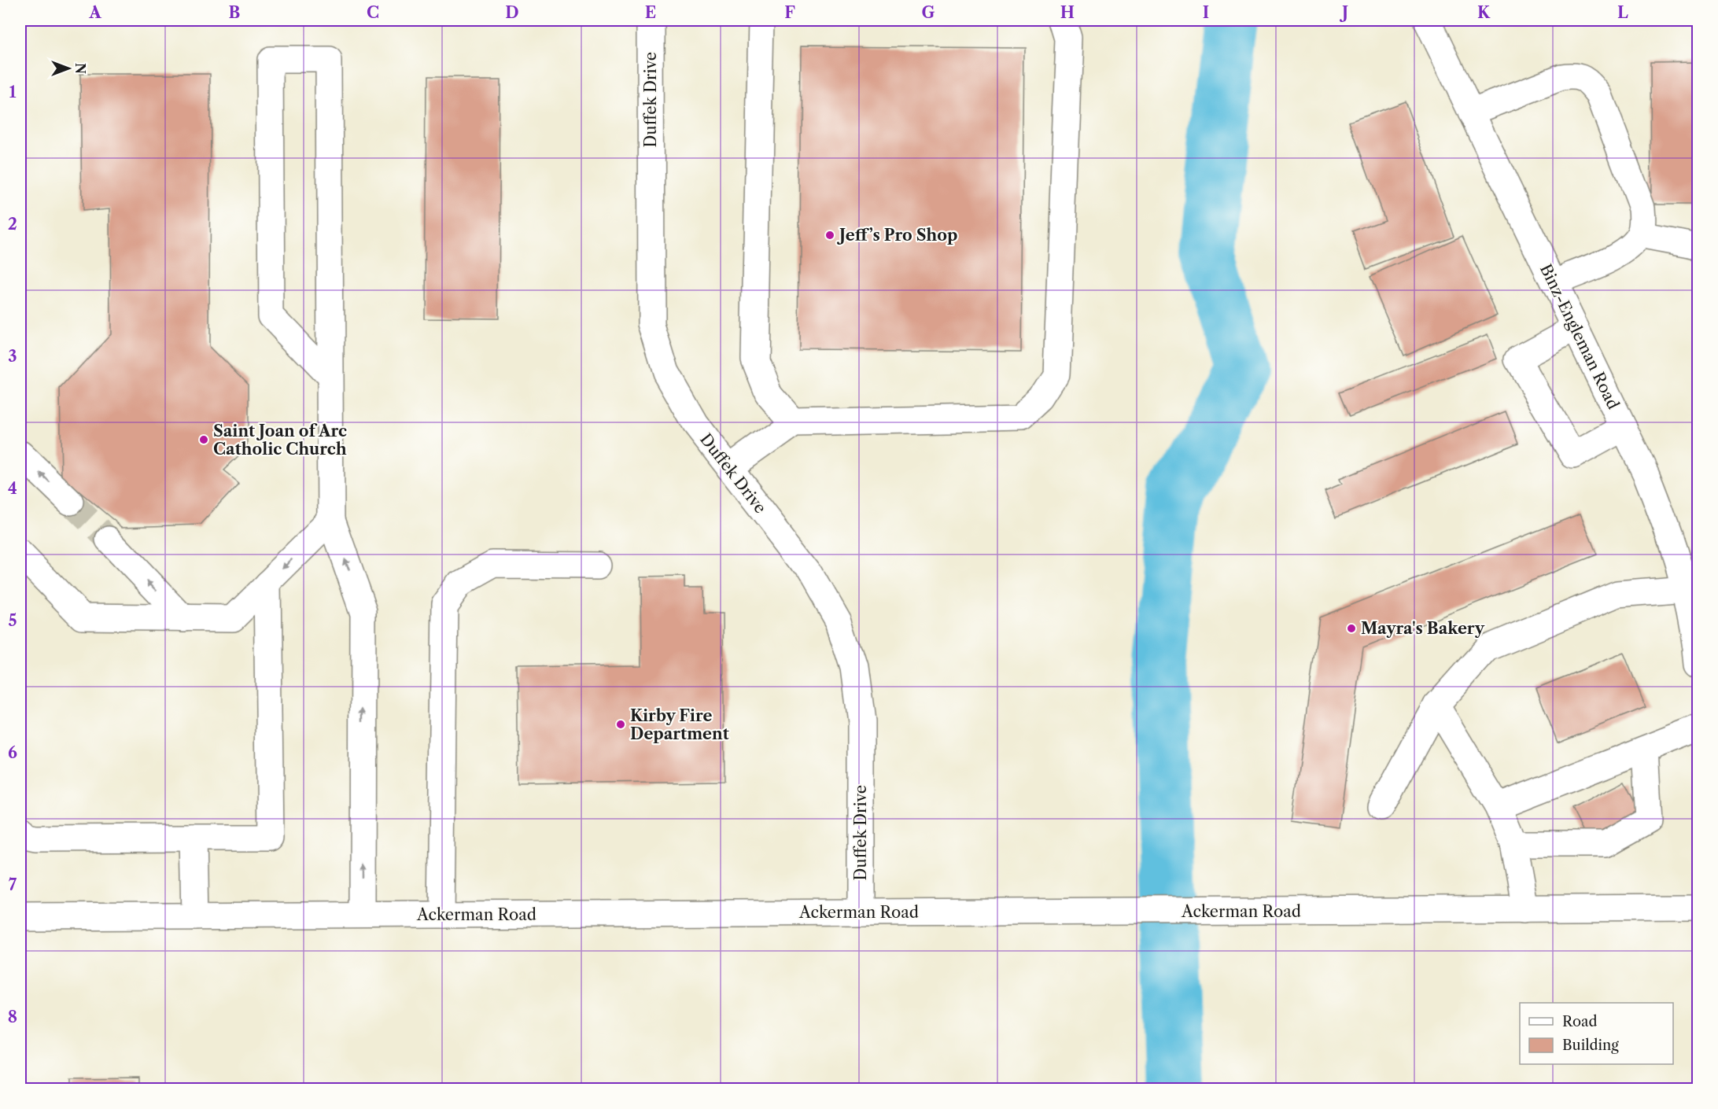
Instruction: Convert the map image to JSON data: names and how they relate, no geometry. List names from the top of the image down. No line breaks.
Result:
{"streets":{"street":["Duffek Drive","Binz-Engleman Road","Ackerman Road"]},"crossings":[["Duffek Drive","Ackerman Road"]],"places":["Jeff’s Pro Shop","Saint Joan of Arc Catholic Church","Mayra's Bakery","Kirby Fire Department"],"legend":["Road","Building"],"north":"right","grid":{"columns":["A","B","C","D","E","F","G","H","I","J","K","L"],"rows":["1","2","3","4","5","6","7","8"]}}
